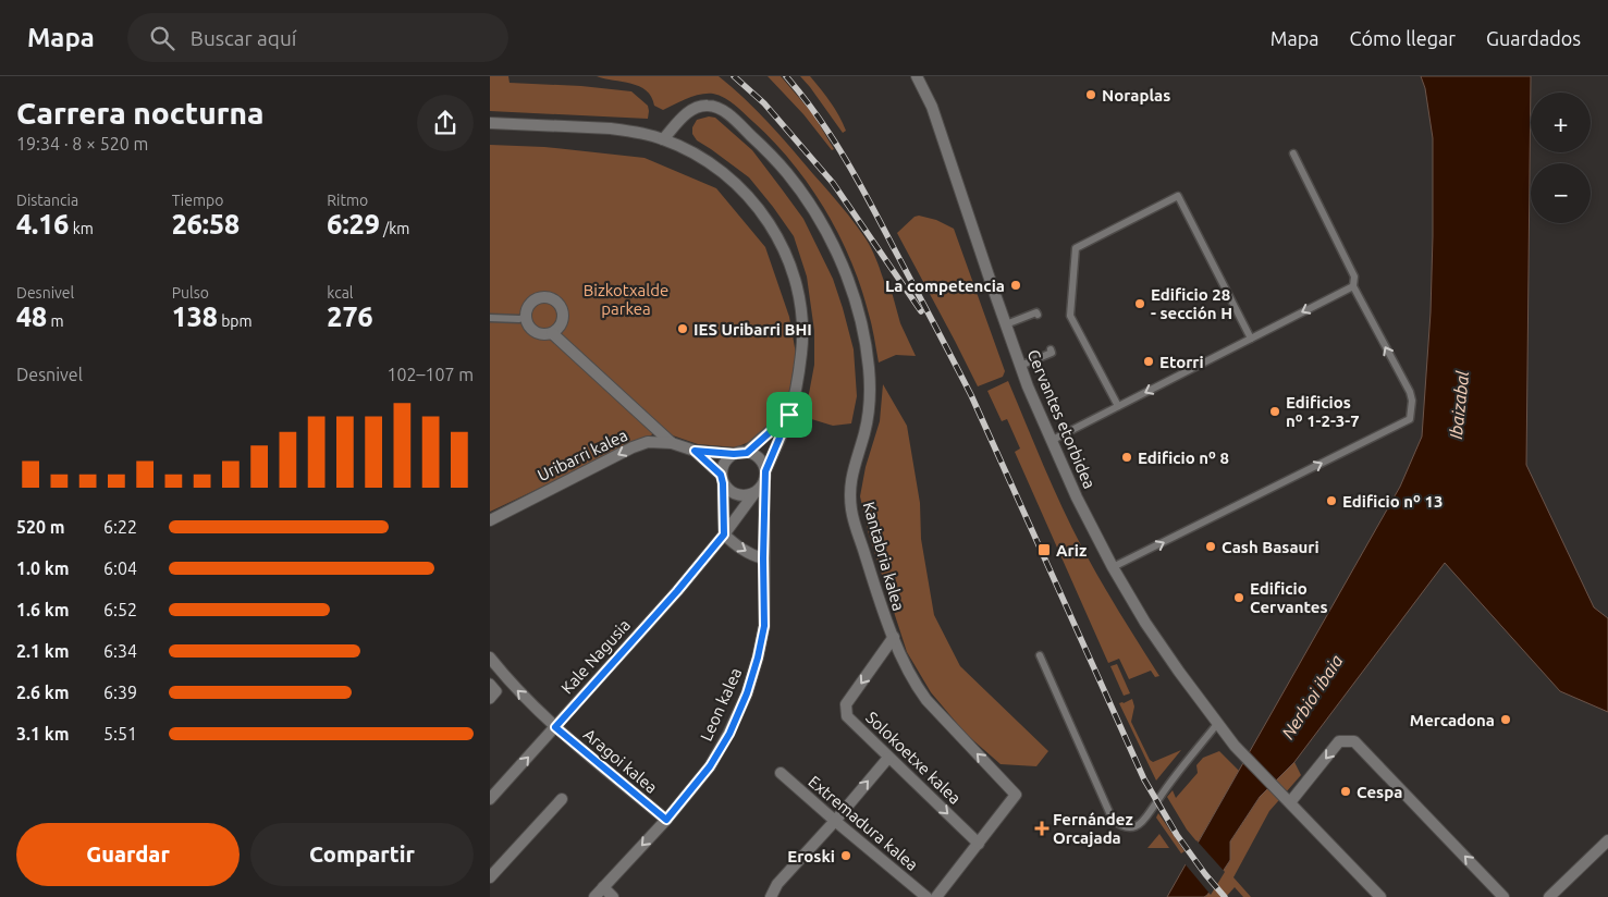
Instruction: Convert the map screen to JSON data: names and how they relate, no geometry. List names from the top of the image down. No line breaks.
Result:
{"streets":{"street":["Cervantes etorbidea","Uribarri kalea","Kantabria kalea","Kale Nagusia","Leon kalea","Solokoetxe kalea","Aragoi kalea","Extremadura kalea"]},"crossings":[["Uribarri kalea","Kale Nagusia"],["Uribarri kalea","Leon kalea"],["Kantabria kalea","Solokoetxe kalea"],["Kale Nagusia","Leon kalea"],["Kale Nagusia","Aragoi kalea"],["Leon kalea","Aragoi kalea"]],"one_way":["Uribarri kalea","Solokoetxe kalea","Aragoi kalea"],"water":["Ibaizabal","Nerbioi ibaia"],"parks":["Bizkotxalde parkea"],"places":{"other":["Noraplas","La competencia","Edificio 28 - sección H","IES Uribarri BHI","Etorri","Edificios nº 1-2-3-7","Edificio nº 8","Edificio nº 13","Cash Basauri","Edificio Cervantes","Mercadona","Cespa","Eroski"],"transit":["Ariz"],"health":["Fernández Orcajada"]},"page":{"header":"Mapa","search":"Buscar aquí","nav":["Mapa","Cómo llegar","Guardados"],"heading":["Carrera nocturna","19:34 · 8 × 520 m"],"map_buttons":["+","−"],"stats":[["Distancia","4.16 km"],["Tiempo","26:58"],["Ritmo","6:29 /km"],["Desnivel","48 m"],["Pulso","138 bpm"],["kcal","276"]],"chart":["Desnivel","102–107 m"],"list":[{"name":"520 m","note":"6:22"},{"name":"1.0 km","note":"6:04"},{"name":"1.6 km","note":"6:52"},{"name":"2.1 km","note":"6:34"},{"name":"2.6 km","note":"6:39"},{"name":"3.1 km","note":"5:51"}],"buttons":["Guardar","Compartir"]}}
